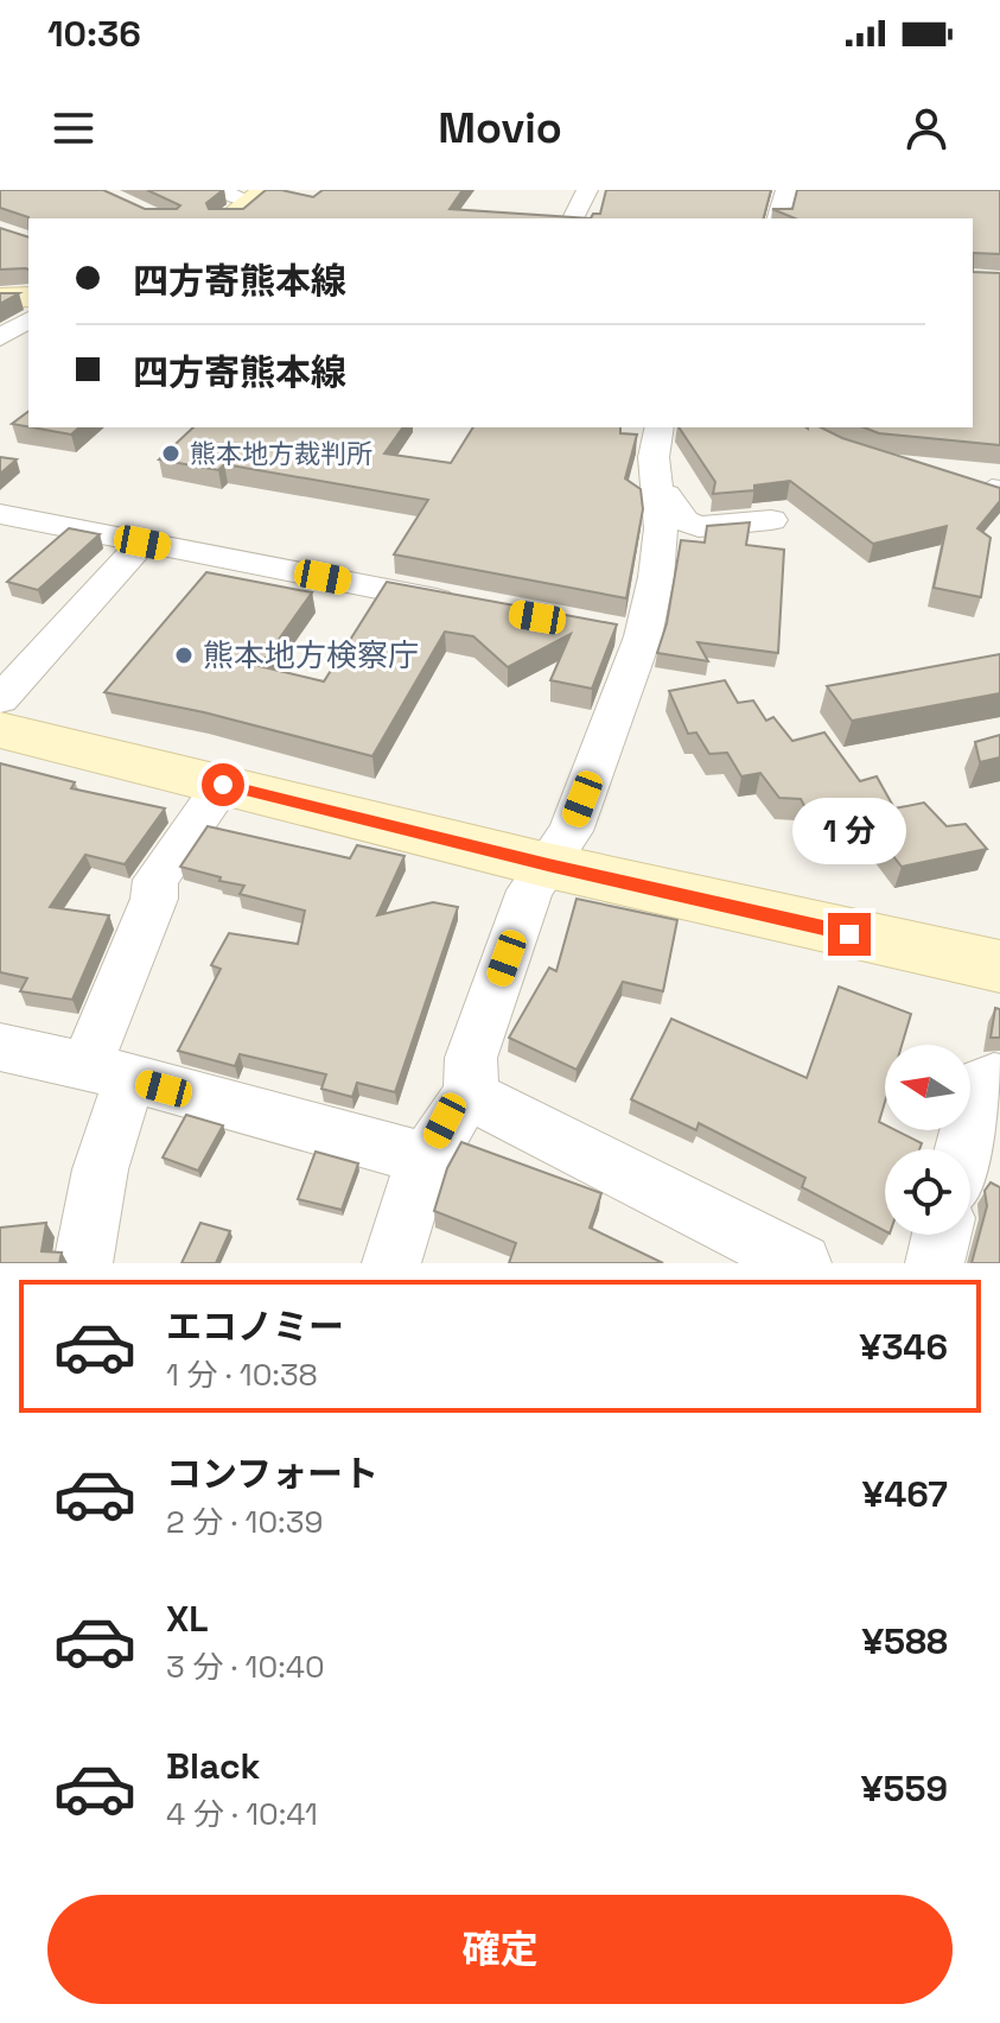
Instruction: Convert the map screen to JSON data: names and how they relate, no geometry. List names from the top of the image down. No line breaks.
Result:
{"places":["熊本地方裁判所","熊本地方検察庁"],"north":"left","page":{"status":"10:36","header":"Movio","banner":["四方寄熊本線","四方寄熊本線"],"bubble":"1 分","list":[{"name":"エコノミー","note":"1 分 · 10:38","value":"¥346"},{"name":"コンフォート","note":"2 分 · 10:39","value":"¥467"},{"name":"XL","note":"3 分 · 10:40","value":"¥588"},{"name":"Black","note":"4 分 · 10:41","value":"¥559"}],"buttons":"確定"}}
